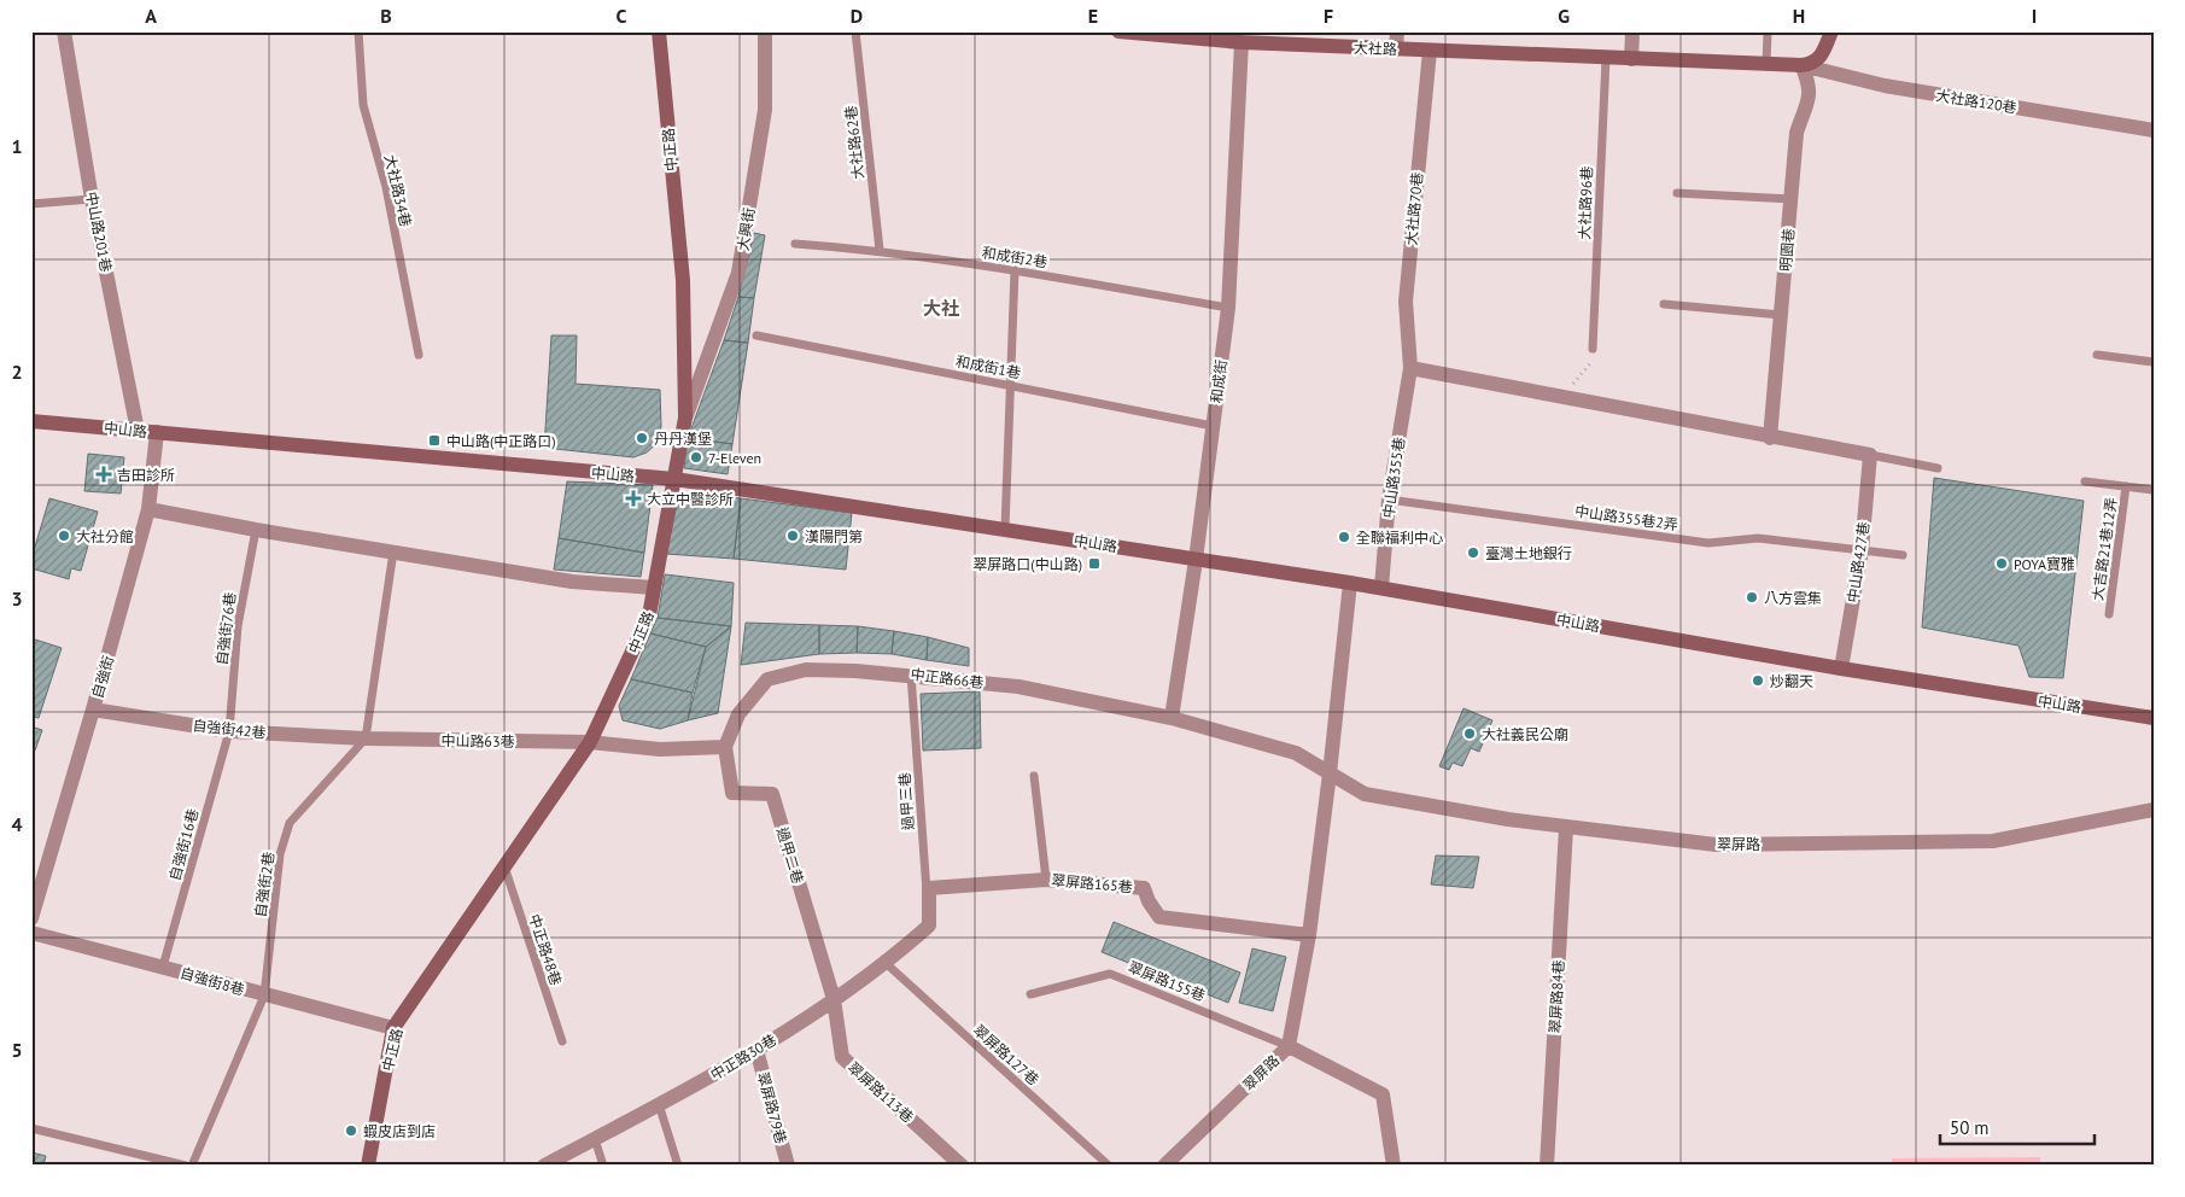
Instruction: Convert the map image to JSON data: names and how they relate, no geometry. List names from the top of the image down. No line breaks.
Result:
{"streets":{"main road":["大社路","中正路","中山路"],"street":["大社路120巷","大社路70巷","大興街","中山路201巷","明園巷","和成街","中山路355巷","中山路427巷","自強街","中正路66巷","自強街42巷","中山路63巷","翠屏路","過甲二巷","翠屏路165巷","自強街8巷","翠屏路84巷","中正路30巷","翠屏路113巷","翠屏路79巷"],"lane":["大社路62巷","大社路34巷","大社路96巷","和成街2巷","和成街1巷","中山路355巷2弄","大吉路21巷12弄","自強街76巷","過甲三巷","自強街16巷","自強街2巷","中正路48巷","翠屏路155巷","翠屏路127巷"]},"crossings":[["大社路","大社路120巷"],["大社路","大社路96巷"],["大社路","大社路70巷"],["大社路","明園巷"],["大社路","和成街"],["大社路120巷","明園巷"],["大社路62巷","和成街2巷"],["中正路","大興街"],["中正路","中山路"],["中正路","中山路63巷"],["中正路","中正路48巷"],["中正路","自強街8巷"],["大社路70巷","中山路355巷"],["中山路201巷","中山路"],["和成街2巷","和成街"],["和成街1巷","和成街"],["和成街","中山路"],["和成街","中正路66巷"],["中山路","中山路355巷"],["中山路","中山路427巷"],["中山路","自強街"],["中山路","翠屏路"],["中山路355巷","中山路355巷2弄"],["中山路355巷2弄","中山路427巷"],["自強街76巷","自強街42巷"],["自強街76巷","自強街16巷"],["自強街","自強街42巷"],["中正路66巷","過甲三巷"],["中正路66巷","翠屏路"],["中正路66巷","過甲二巷"],["自強街42巷","中山路63巷"],["自強街42巷","自強街16巷"],["自強街42巷","自強街2巷"],["中山路63巷","自強街2巷"],["過甲三巷","翠屏路165巷"],["過甲三巷","中正路30巷"],["翠屏路","翠屏路165巷"],["翠屏路","翠屏路155巷"],["翠屏路","翠屏路84巷"],["自強街16巷","自強街8巷"],["過甲二巷","中正路30巷"],["過甲二巷","翠屏路113巷"],["翠屏路165巷","中正路30巷"],["自強街2巷","自強街8巷"],["翠屏路127巷","中正路30巷"],["中正路30巷","翠屏路113巷"],["中正路30巷","翠屏路79巷"]],"districts":["大社"],"places":{"other":["丹丹漢堡","7-Eleven","大社分館","漢陽門第","全聯福利中心","臺灣土地銀行","POYA寶雅","八方雲集","炒翻天","大社義民公廟","蝦皮店到店"],"transit":["中山路(中正路口)","翠屏路口(中山路)"],"health":["吉田診所","大立中醫診所"]},"scale_bar":"50 m","grid":{"columns":["A","B","C","D","E","F","G","H","I"],"rows":["1","2","3","4","5"]}}
